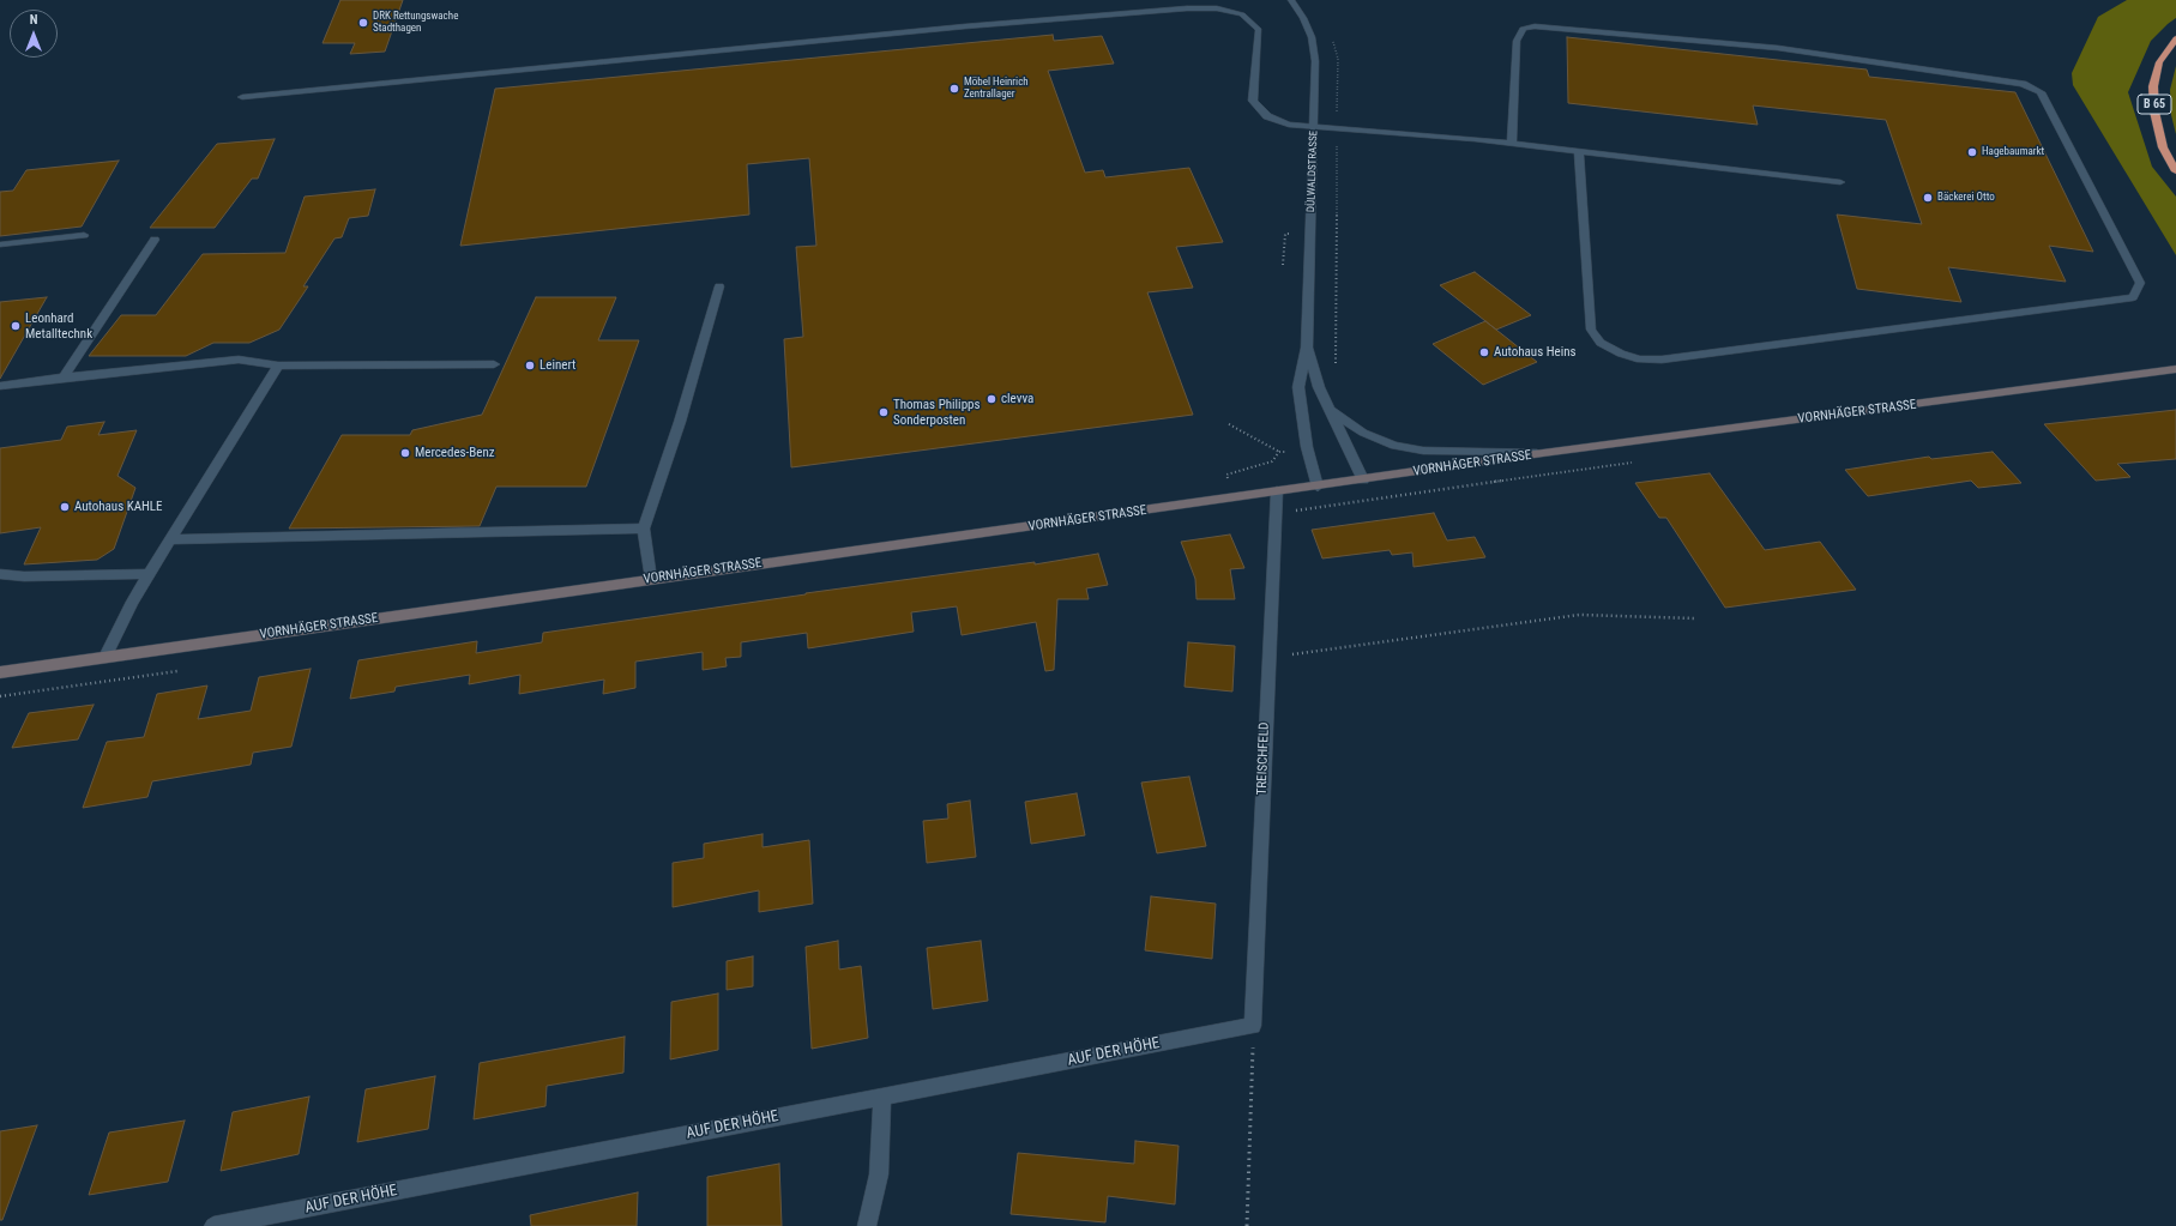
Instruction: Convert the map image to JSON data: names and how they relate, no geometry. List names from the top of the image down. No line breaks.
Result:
{"streets":{"highway":["B 65"],"main road":["VORNHÄGER STRASSE"],"street":["DÜLWALDSTRASSE","TREISCHFELD","AUF DER HÖHE"]},"crossings":[["DÜLWALDSTRASSE","VORNHÄGER STRASSE"],["VORNHÄGER STRASSE","TREISCHFELD"],["TREISCHFELD","AUF DER HÖHE"]],"places":["DRK Rettungswache Stadthagen","Möbel Heinrich Zentrallager","Hagebaumarkt","Bäckerei Otto","Leonhard Metalltechnk","Autohaus Heins","Leinert","clevva","Thomas Philipps Sonderposten","Mercedes-Benz","Autohaus KAHLE"],"north":"top"}
